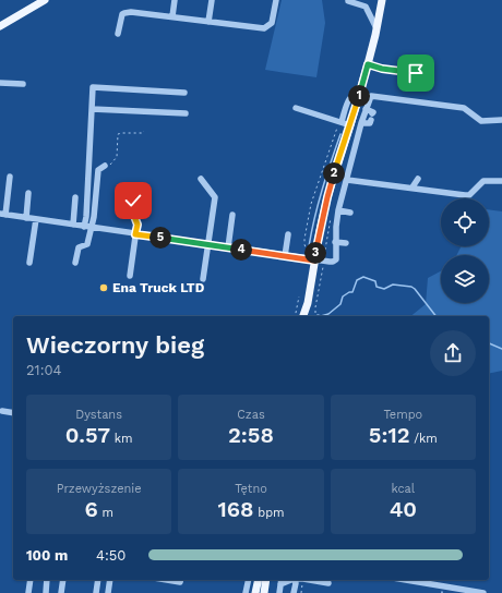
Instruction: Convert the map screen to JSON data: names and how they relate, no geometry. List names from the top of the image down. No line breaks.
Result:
{"places":["Ena Truck LTD"],"page":{"pins":["1","2","5","4","3"],"heading":["Wieczorny bieg","21:04"],"stats":[["Dystans","0.57 km"],["Czas","2:58"],["Tempo","5:12 /km"],["Przewyższenie","6 m"],["Tętno","168 bpm"],["kcal","40"]],"list":[{"name":"100 m","note":"4:50"}]}}
